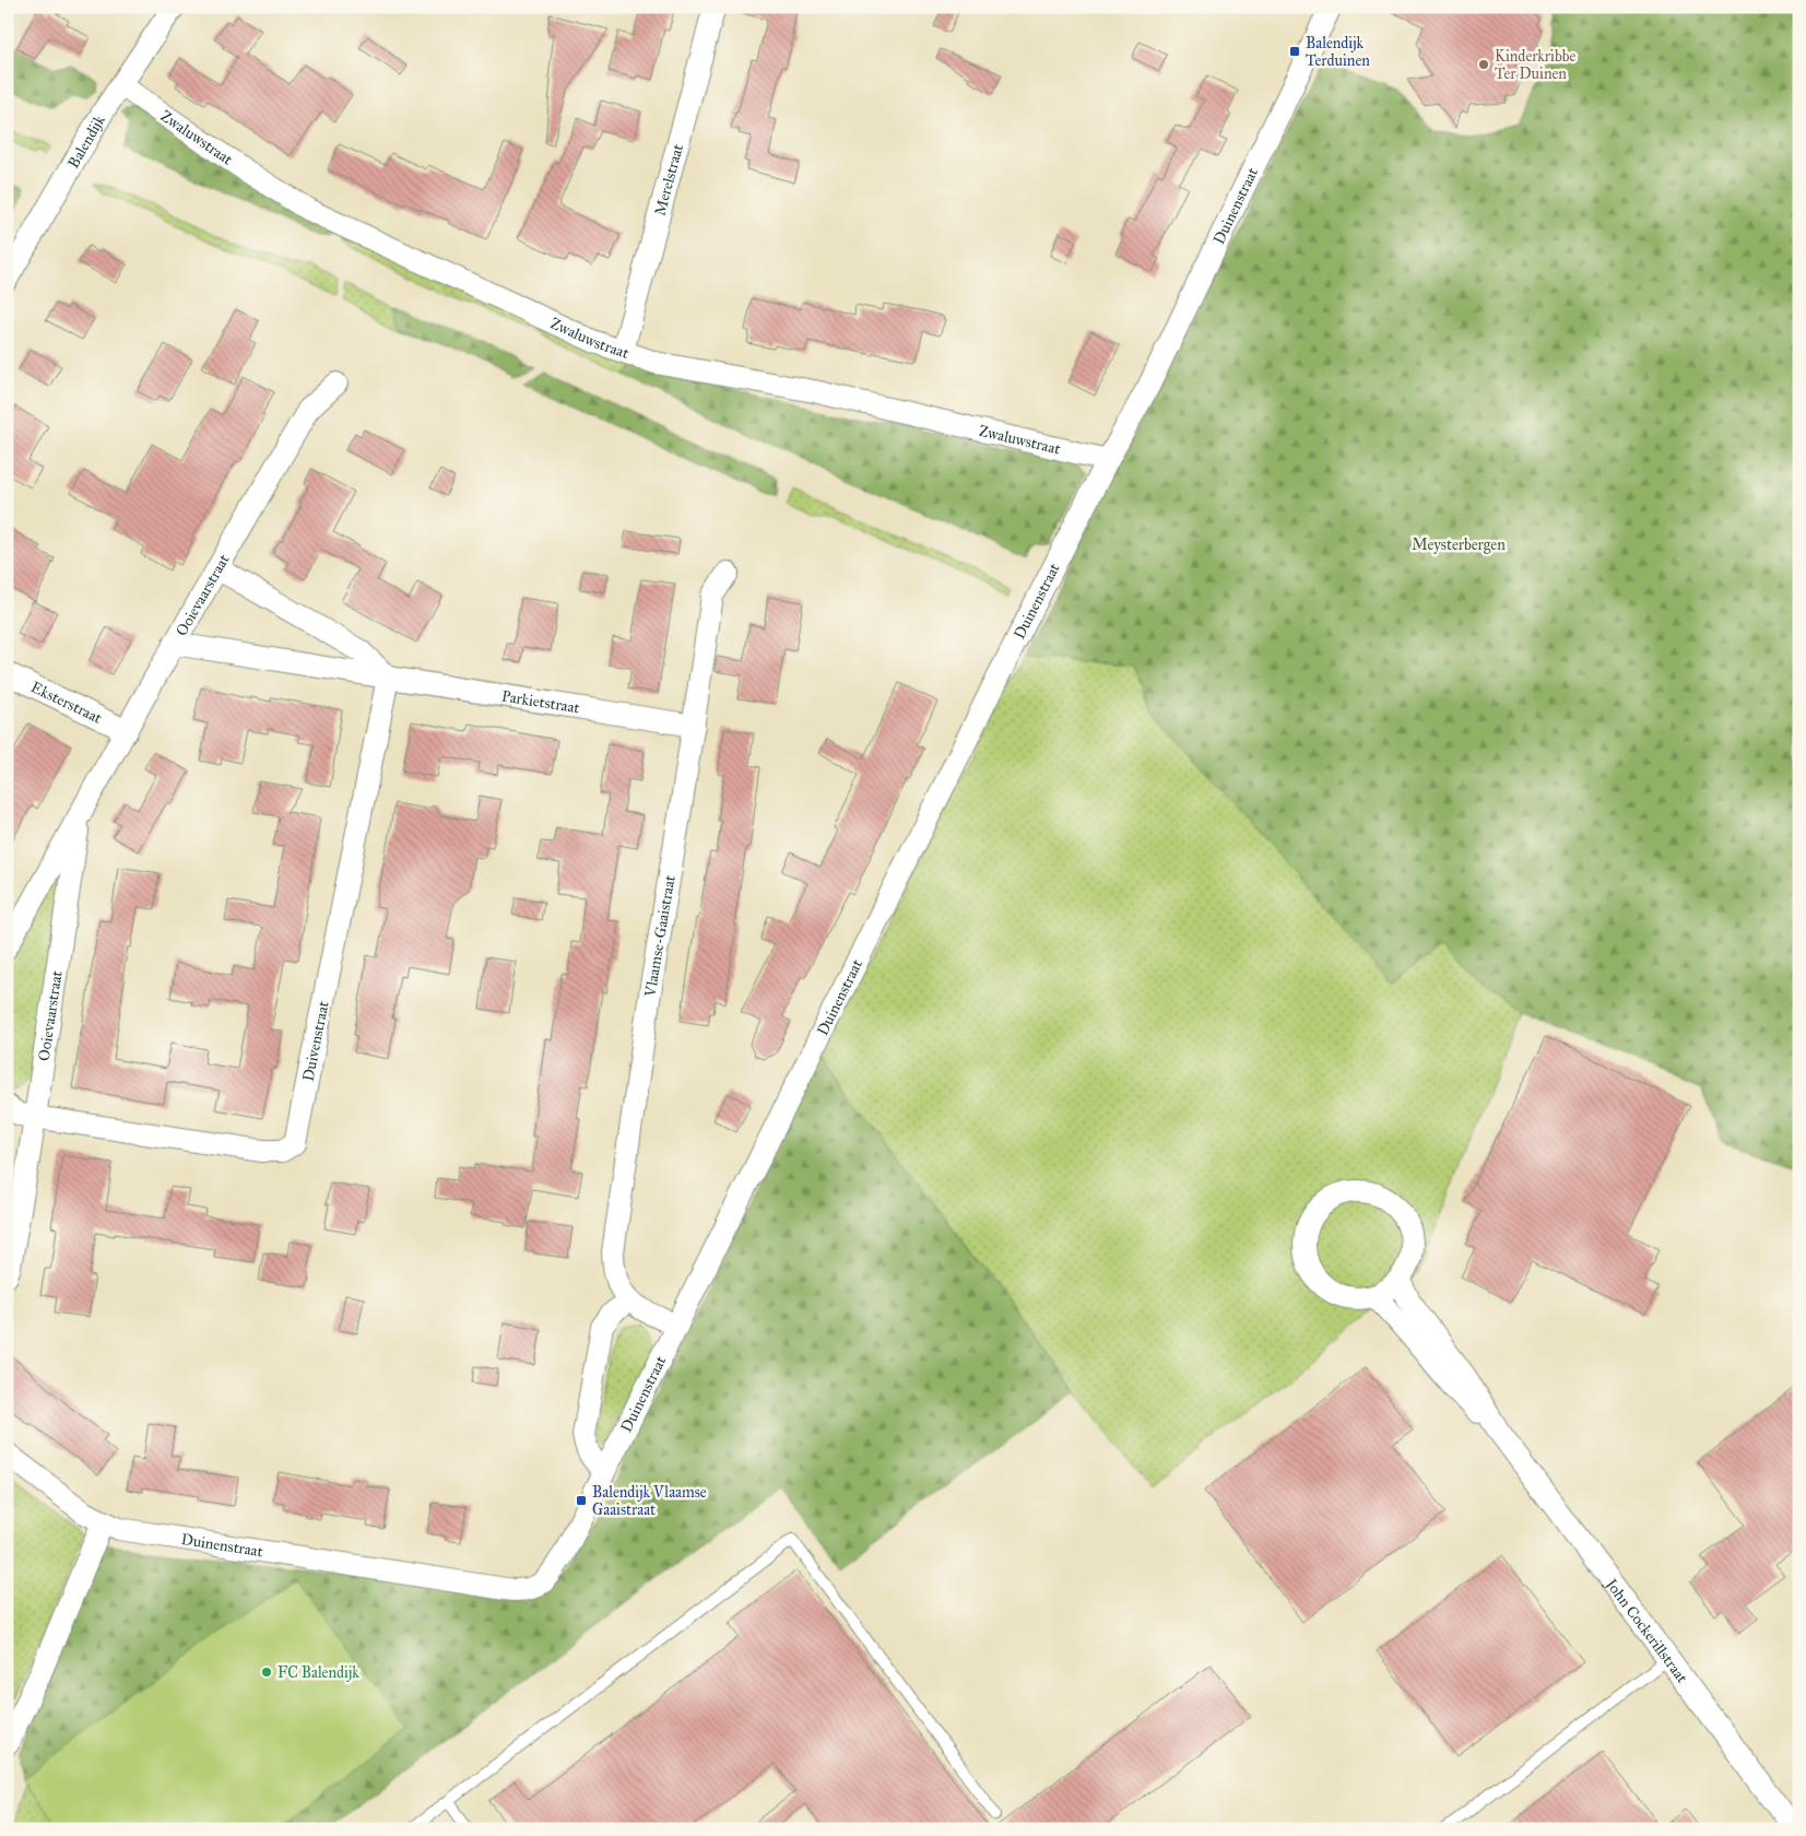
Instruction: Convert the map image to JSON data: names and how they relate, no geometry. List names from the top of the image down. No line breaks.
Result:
{"streets":{"street":["Zwaluwstraat","Balendijk","Merelstraat","Duinenstraat","Ooievaarstraat","Eksterstraat","Parkietstraat","Vlaamse-Gaaistraat","Duivenstraat","John Cockerillstraat"]},"crossings":[["Zwaluwstraat","Balendijk"],["Zwaluwstraat","Merelstraat"],["Zwaluwstraat","Duinenstraat"],["Ooievaarstraat","Eksterstraat"],["Ooievaarstraat","Parkietstraat"],["Ooievaarstraat","Duivenstraat"],["Parkietstraat","Vlaamse-Gaaistraat"],["Parkietstraat","Duivenstraat"]],"parks":["Meysterbergen"],"places":{"transit":["Balendijk Terduinen","Balendijk Vlaamse Gaaistraat"],"other":["Kinderkribbe Ter Duinen","FC Balendijk"]}}
